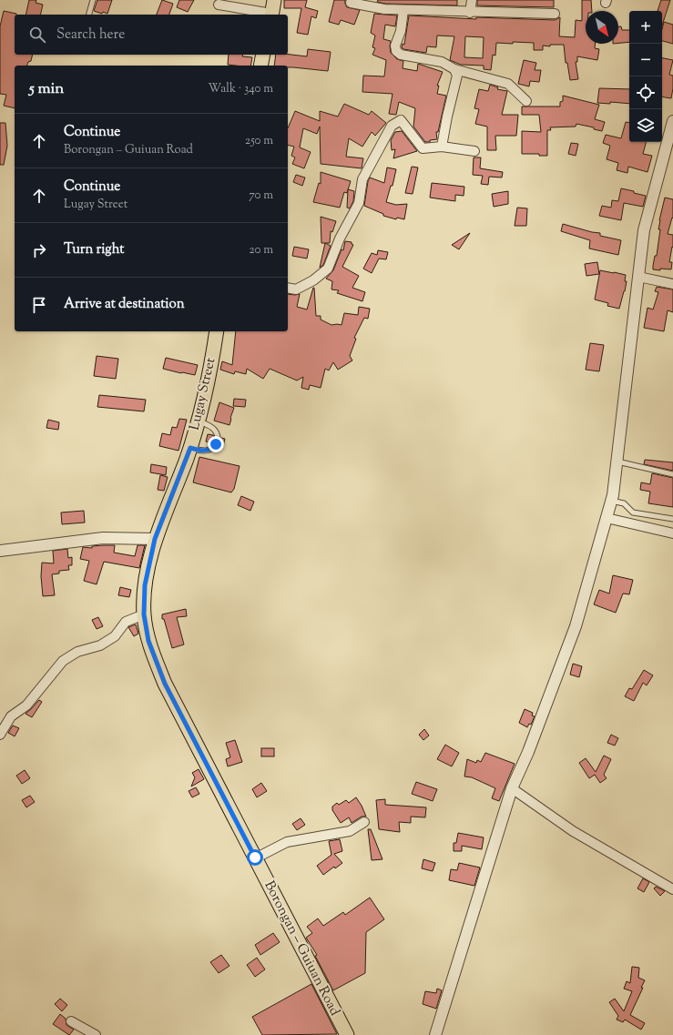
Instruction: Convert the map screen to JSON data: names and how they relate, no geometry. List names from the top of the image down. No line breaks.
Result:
{"streets":{"main road":["Lugay Street","Borongan – Guiuan Road"]},"crossings":[["Lugay Street","Borongan – Guiuan Road"]],"north":"bottom right","page":{"map_buttons":["+","−"],"search":"Search here","heading":["5 min","Walk · 340 m"],"list":[["Continue","Borongan – Guiuan Road","250 m"],["Continue","Lugay Street","70 m"],["Turn right","20 m"],"Arrive at destination"]}}
